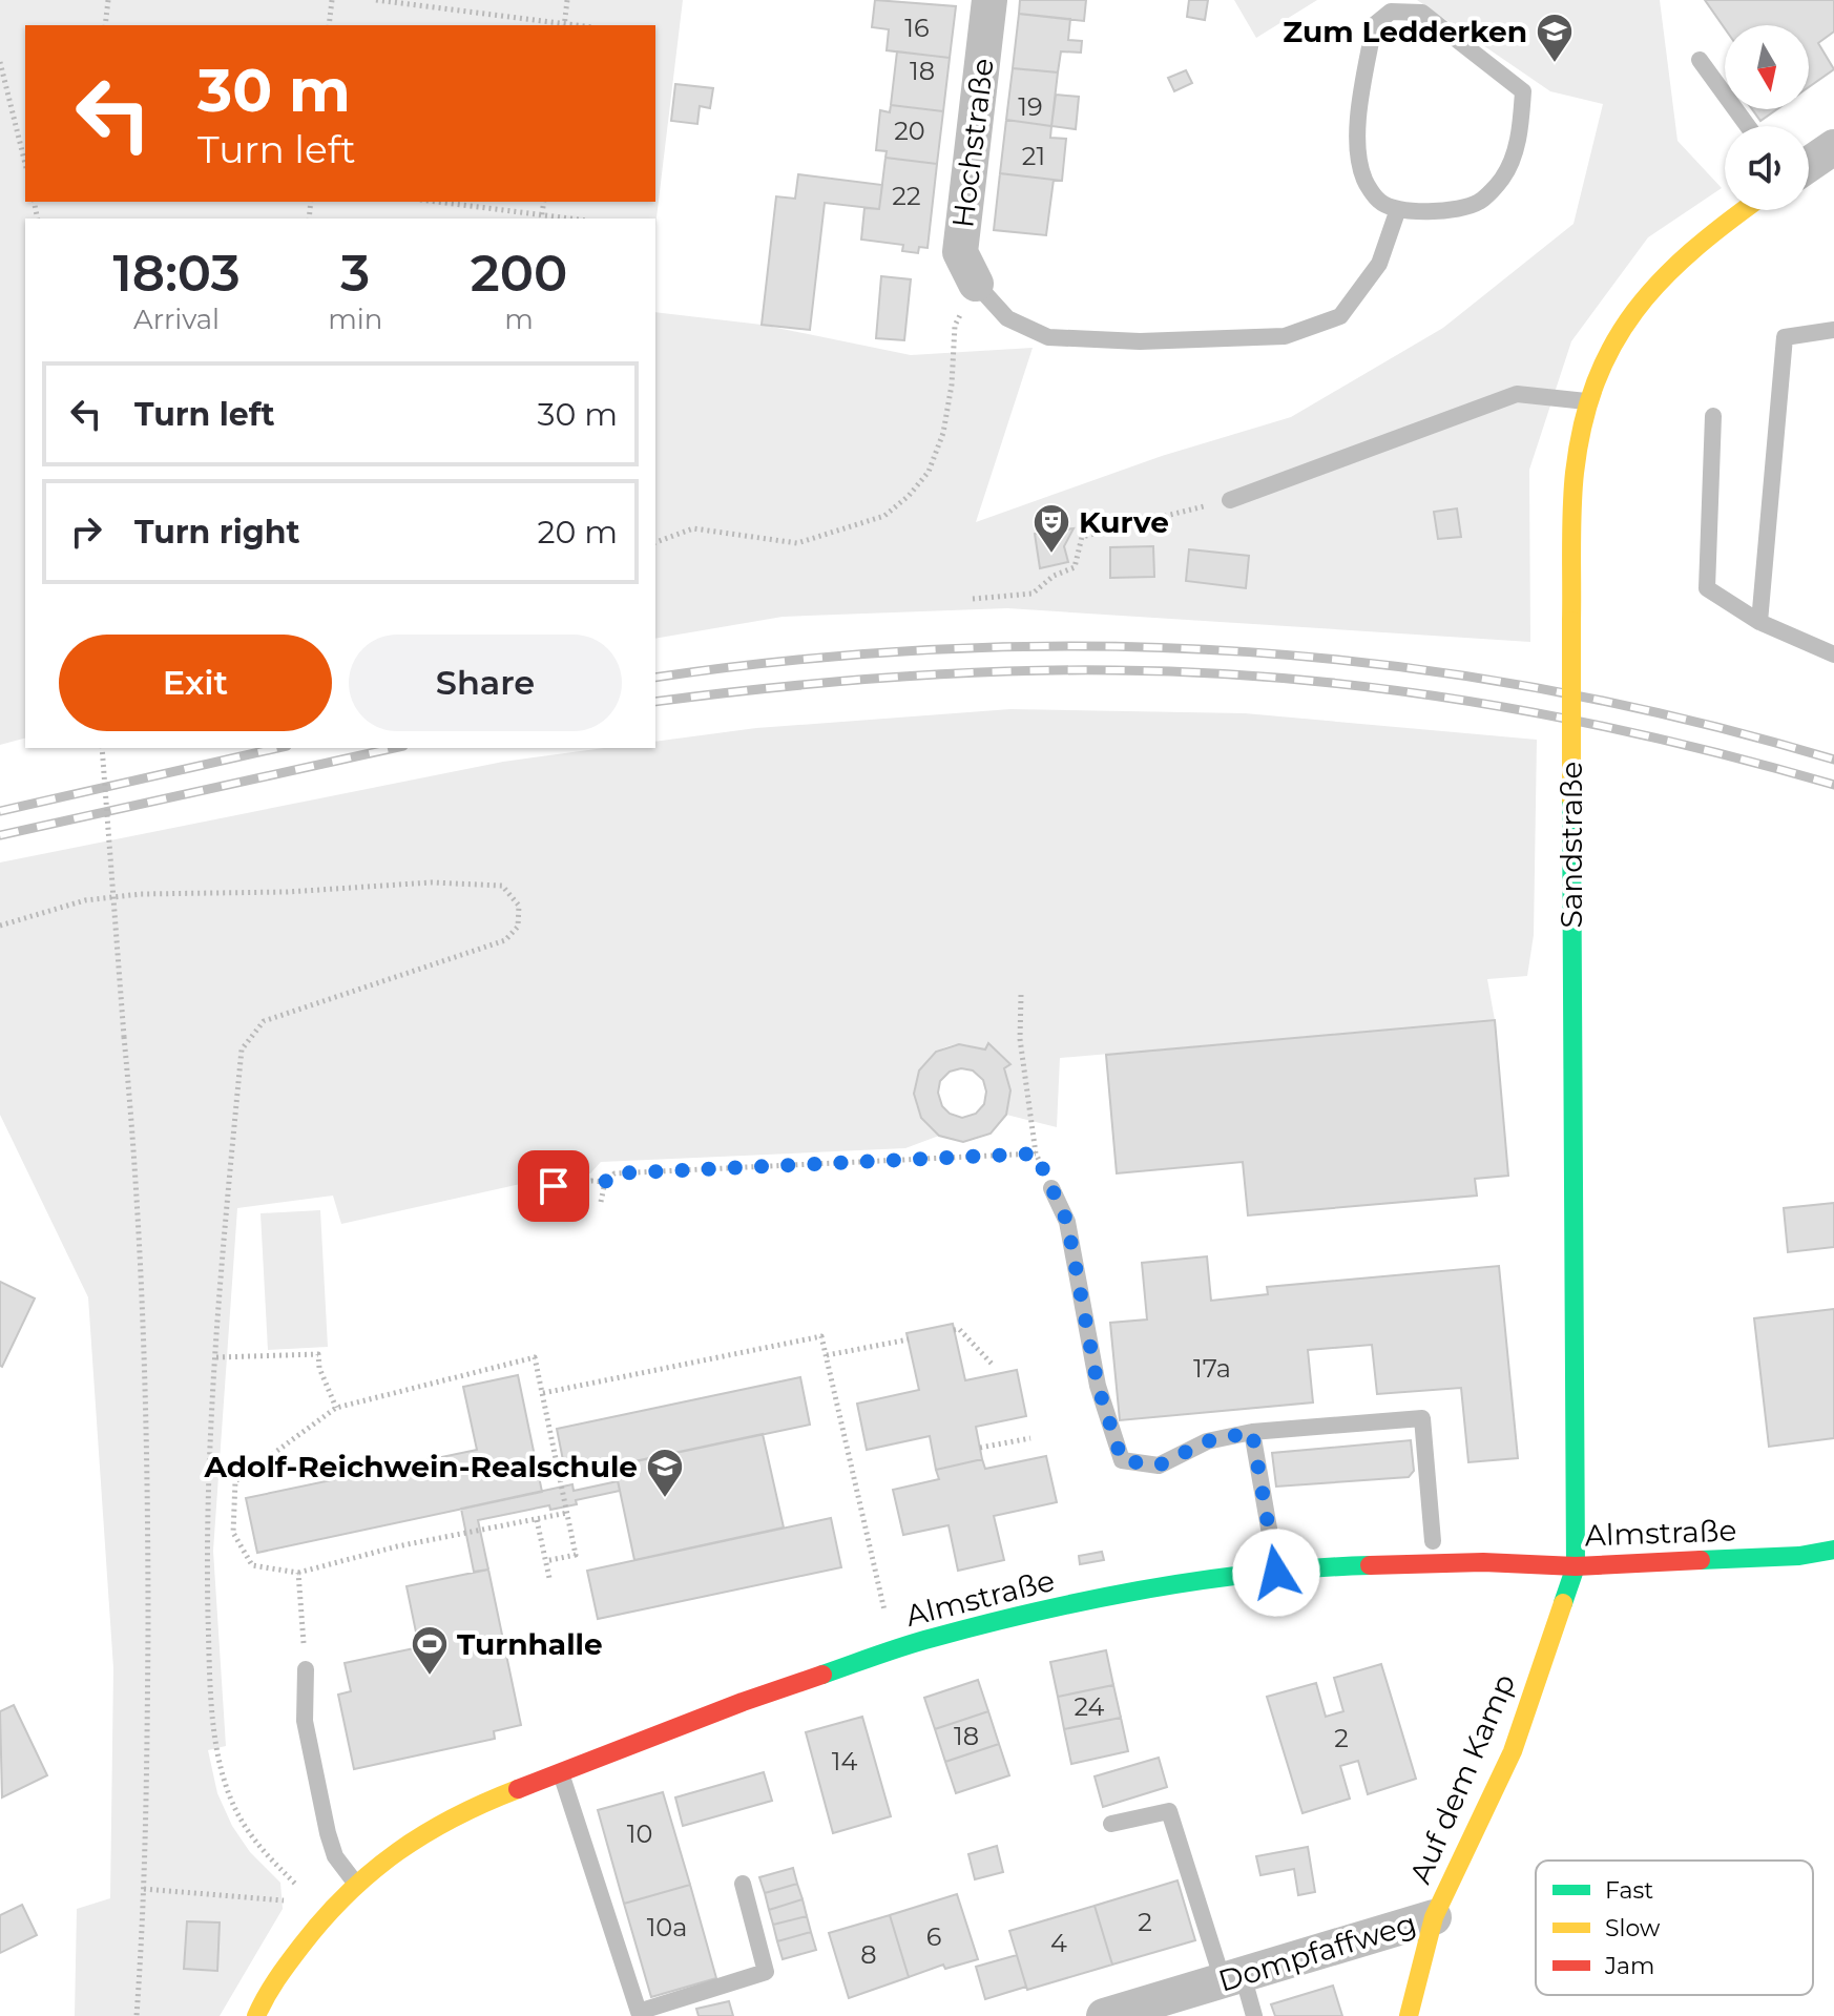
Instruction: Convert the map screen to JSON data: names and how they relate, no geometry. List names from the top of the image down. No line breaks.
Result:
{"streets":{"street":["Hochstraße","Sandstraße","Almstraße","Auf dem Kamp","Dompfaffweg"]},"crossings":[["Sandstraße","Almstraße"],["Sandstraße","Auf dem Kamp"],["Almstraße","Auf dem Kamp"],["Auf dem Kamp","Dompfaffweg"]],"places":{"school or university":["Zum Ledderken","Adolf-Reichwein-Realschule"],"theatre":["Kurve"],"sports":["Turnhalle"]},"house_numbers":["16","18","19","20","21","22","17a","24","18","2","14","10","2","10a","6","4","8"],"legend":["Fast","Slow","Jam"],"north":"bottom","page":{"turn":["30 m","Turn left"],"eta":["18:03","Arrival","3","min","200","m"],"list":[{"name":"Turn left","value":"30 m"},{"name":"Turn right","value":"20 m"}],"buttons":["Exit","Share"]}}
